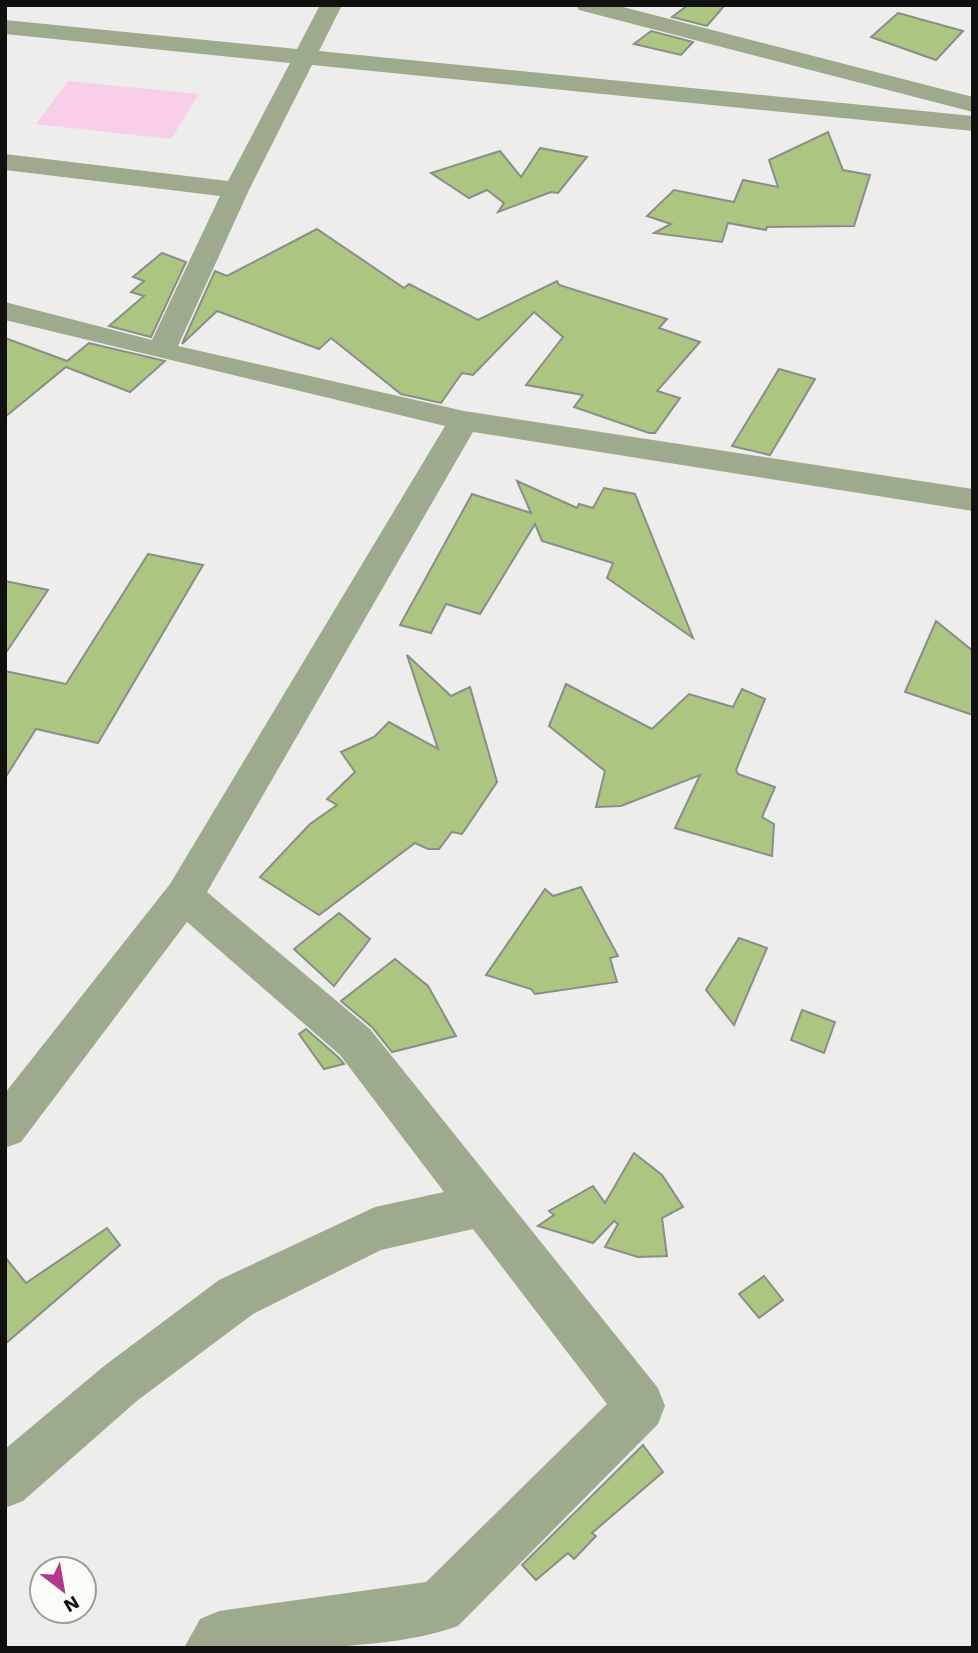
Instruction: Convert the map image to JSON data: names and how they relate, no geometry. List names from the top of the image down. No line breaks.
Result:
{"north":"bottom right"}
